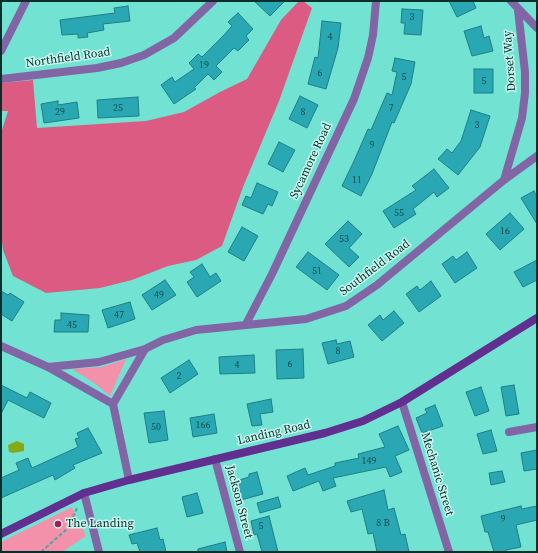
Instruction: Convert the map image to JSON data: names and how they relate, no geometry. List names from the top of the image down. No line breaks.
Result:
{"streets":{"street":["Northfield Road","Dorset Way","Sycamore Road","Southfield Road","Landing Road","Mechanic Street","Jackson Street"]},"crossings":[["Dorset Way","Southfield Road"],["Sycamore Road","Southfield Road"],["Landing Road","Mechanic Street"],["Landing Road","Jackson Street"]],"places":["The Landing"],"house_numbers":["3","4","19","6","5","5","25","7","29","8","3","9","11","55","16","53","51","49","47","45","8","6","4","2","166","50","149","9","8 B","5"]}
